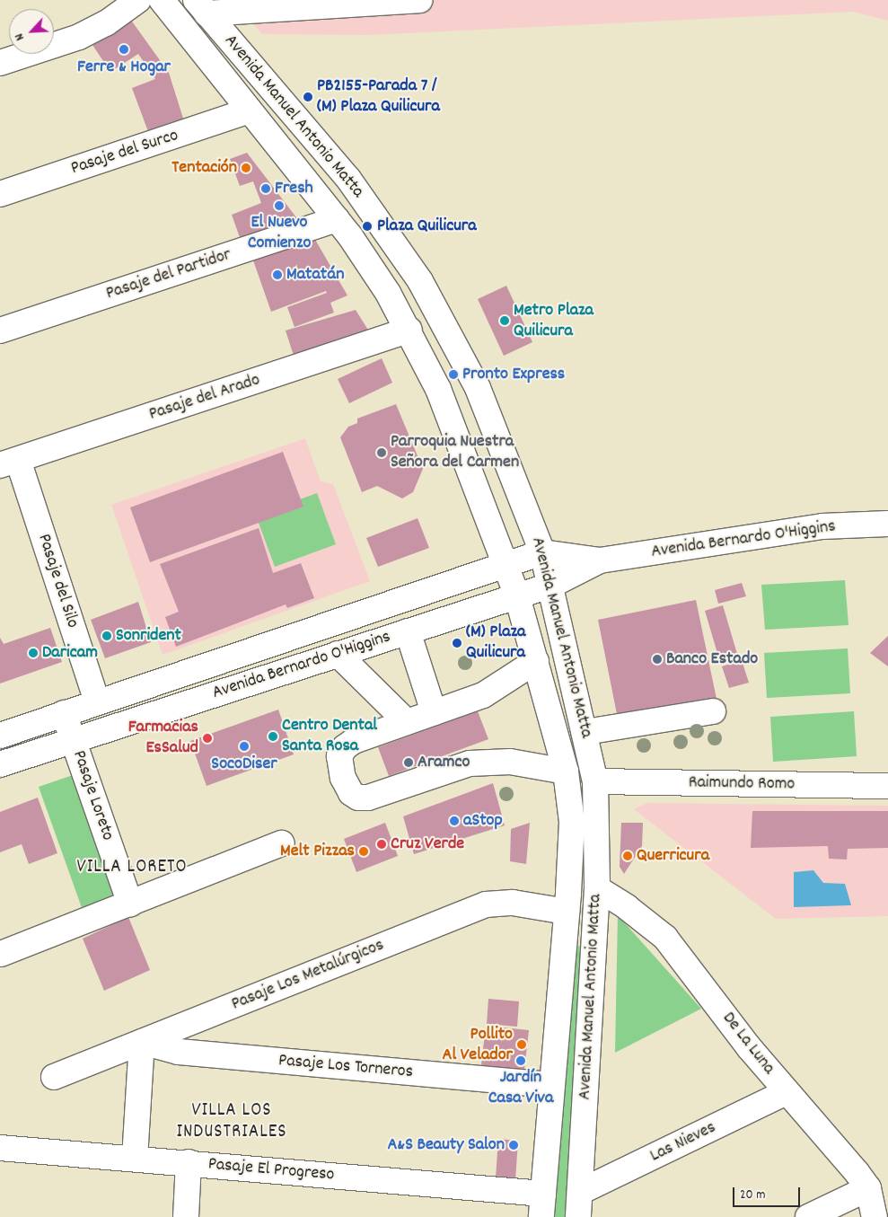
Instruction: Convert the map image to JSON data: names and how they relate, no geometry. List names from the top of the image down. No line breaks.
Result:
{"streets":{"street":["Avenida Manuel Antonio Matta","Pasaje del Surco","Pasaje del Partidor","Pasaje del Arado","Avenida Bernardo O'Higgins","Pasaje del Silo","Raimundo Romo","Pasaje Loreto","Pasaje Los Metalúrgicos","De La Luna","Pasaje Los Torneros","Las Nieves","Pasaje El Progreso"]},"crossings":[["Avenida Manuel Antonio Matta","Pasaje del Surco"],["Avenida Manuel Antonio Matta","Pasaje del Partidor"],["Avenida Manuel Antonio Matta","Pasaje del Arado"],["Avenida Manuel Antonio Matta","Avenida Bernardo O'Higgins"],["Avenida Manuel Antonio Matta","Raimundo Romo"],["Avenida Manuel Antonio Matta","Pasaje Los Metalúrgicos"],["Avenida Manuel Antonio Matta","De La Luna"],["Avenida Manuel Antonio Matta","Pasaje Los Torneros"],["Avenida Manuel Antonio Matta","Las Nieves"],["Avenida Manuel Antonio Matta","Pasaje El Progreso"],["Pasaje del Arado","Pasaje del Silo"],["Avenida Bernardo O'Higgins","Pasaje del Silo"],["Avenida Bernardo O'Higgins","Pasaje Loreto"],["Pasaje Los Metalúrgicos","Pasaje Los Torneros"],["De La Luna","Las Nieves"]],"districts":["VILLA LORETO","VILLA LOS INDUSTRIALES"],"places":["Ferre & Hogar","PB2155-Parada 7 / (M) Plaza Quilicura","Tentación","Fresh","El Nuevo Comienzo","Plaza Quilicura","Matatán","Metro Plaza Quilicura","Pronto Express","Parroquia Nuestra Señora del Carmen","Sonrident","(M) Plaza Quilicura","Daricam","Banco Estado","Centro Dental Santa Rosa","Farmacias EsSalud","SocoDiser","Aramco","aStop","Cruz Verde","Melt Pizzas","Querricura","Pollito Al Velador","Jardín Casa Viva","A&S Beauty Salon"],"scale_bar":"20 m","north":"bottom left"}
